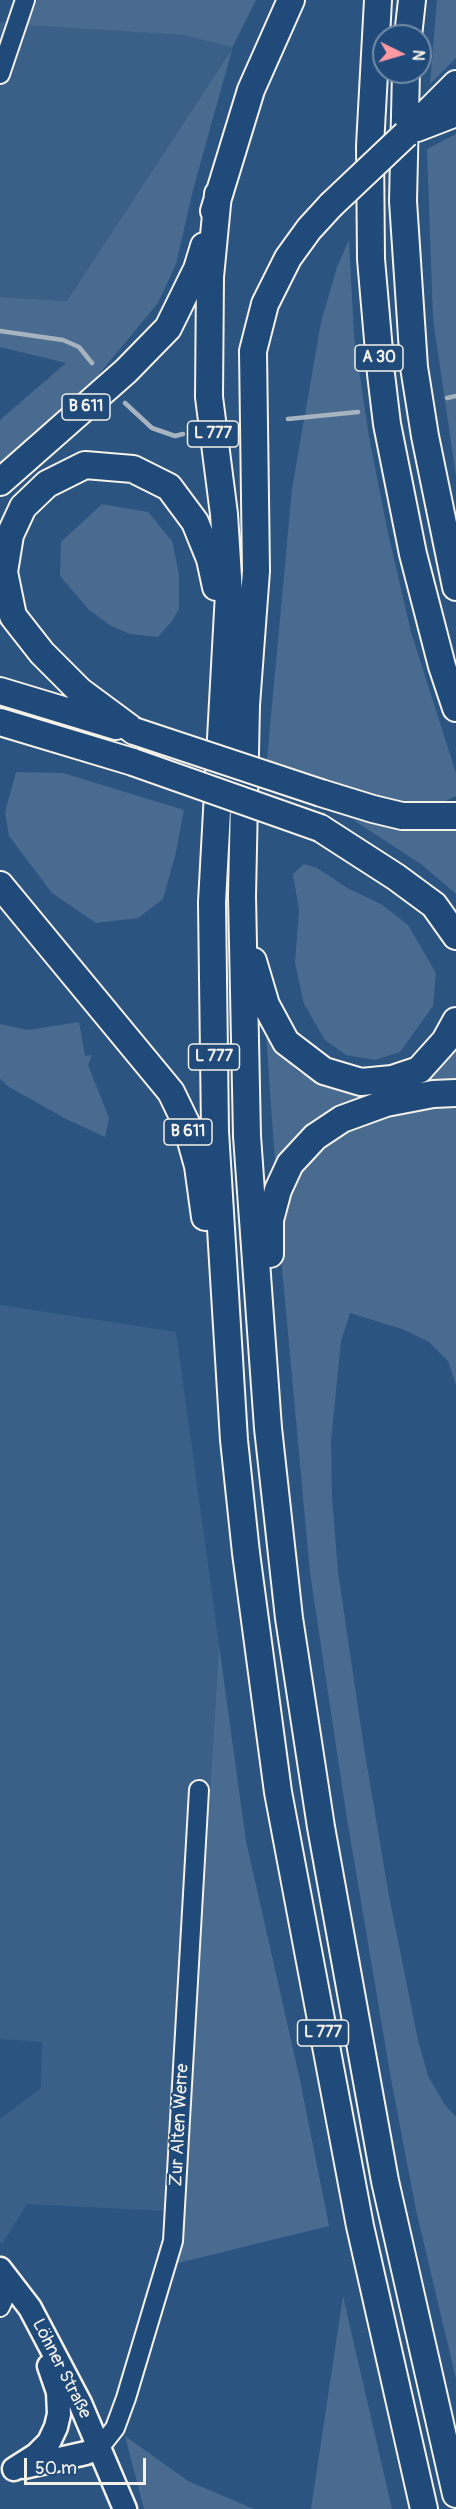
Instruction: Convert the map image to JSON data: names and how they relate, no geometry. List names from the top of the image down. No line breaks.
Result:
{"streets":{"highway":["A 30","B 611","L 777"],"main road":["Löhner Straße"],"street":["Zur Alten Werre"]},"crossings":[["B 611","L 777"],["Zur Alten Werre","Löhner Straße"]],"scale_bar":"50 m","north":"right"}
